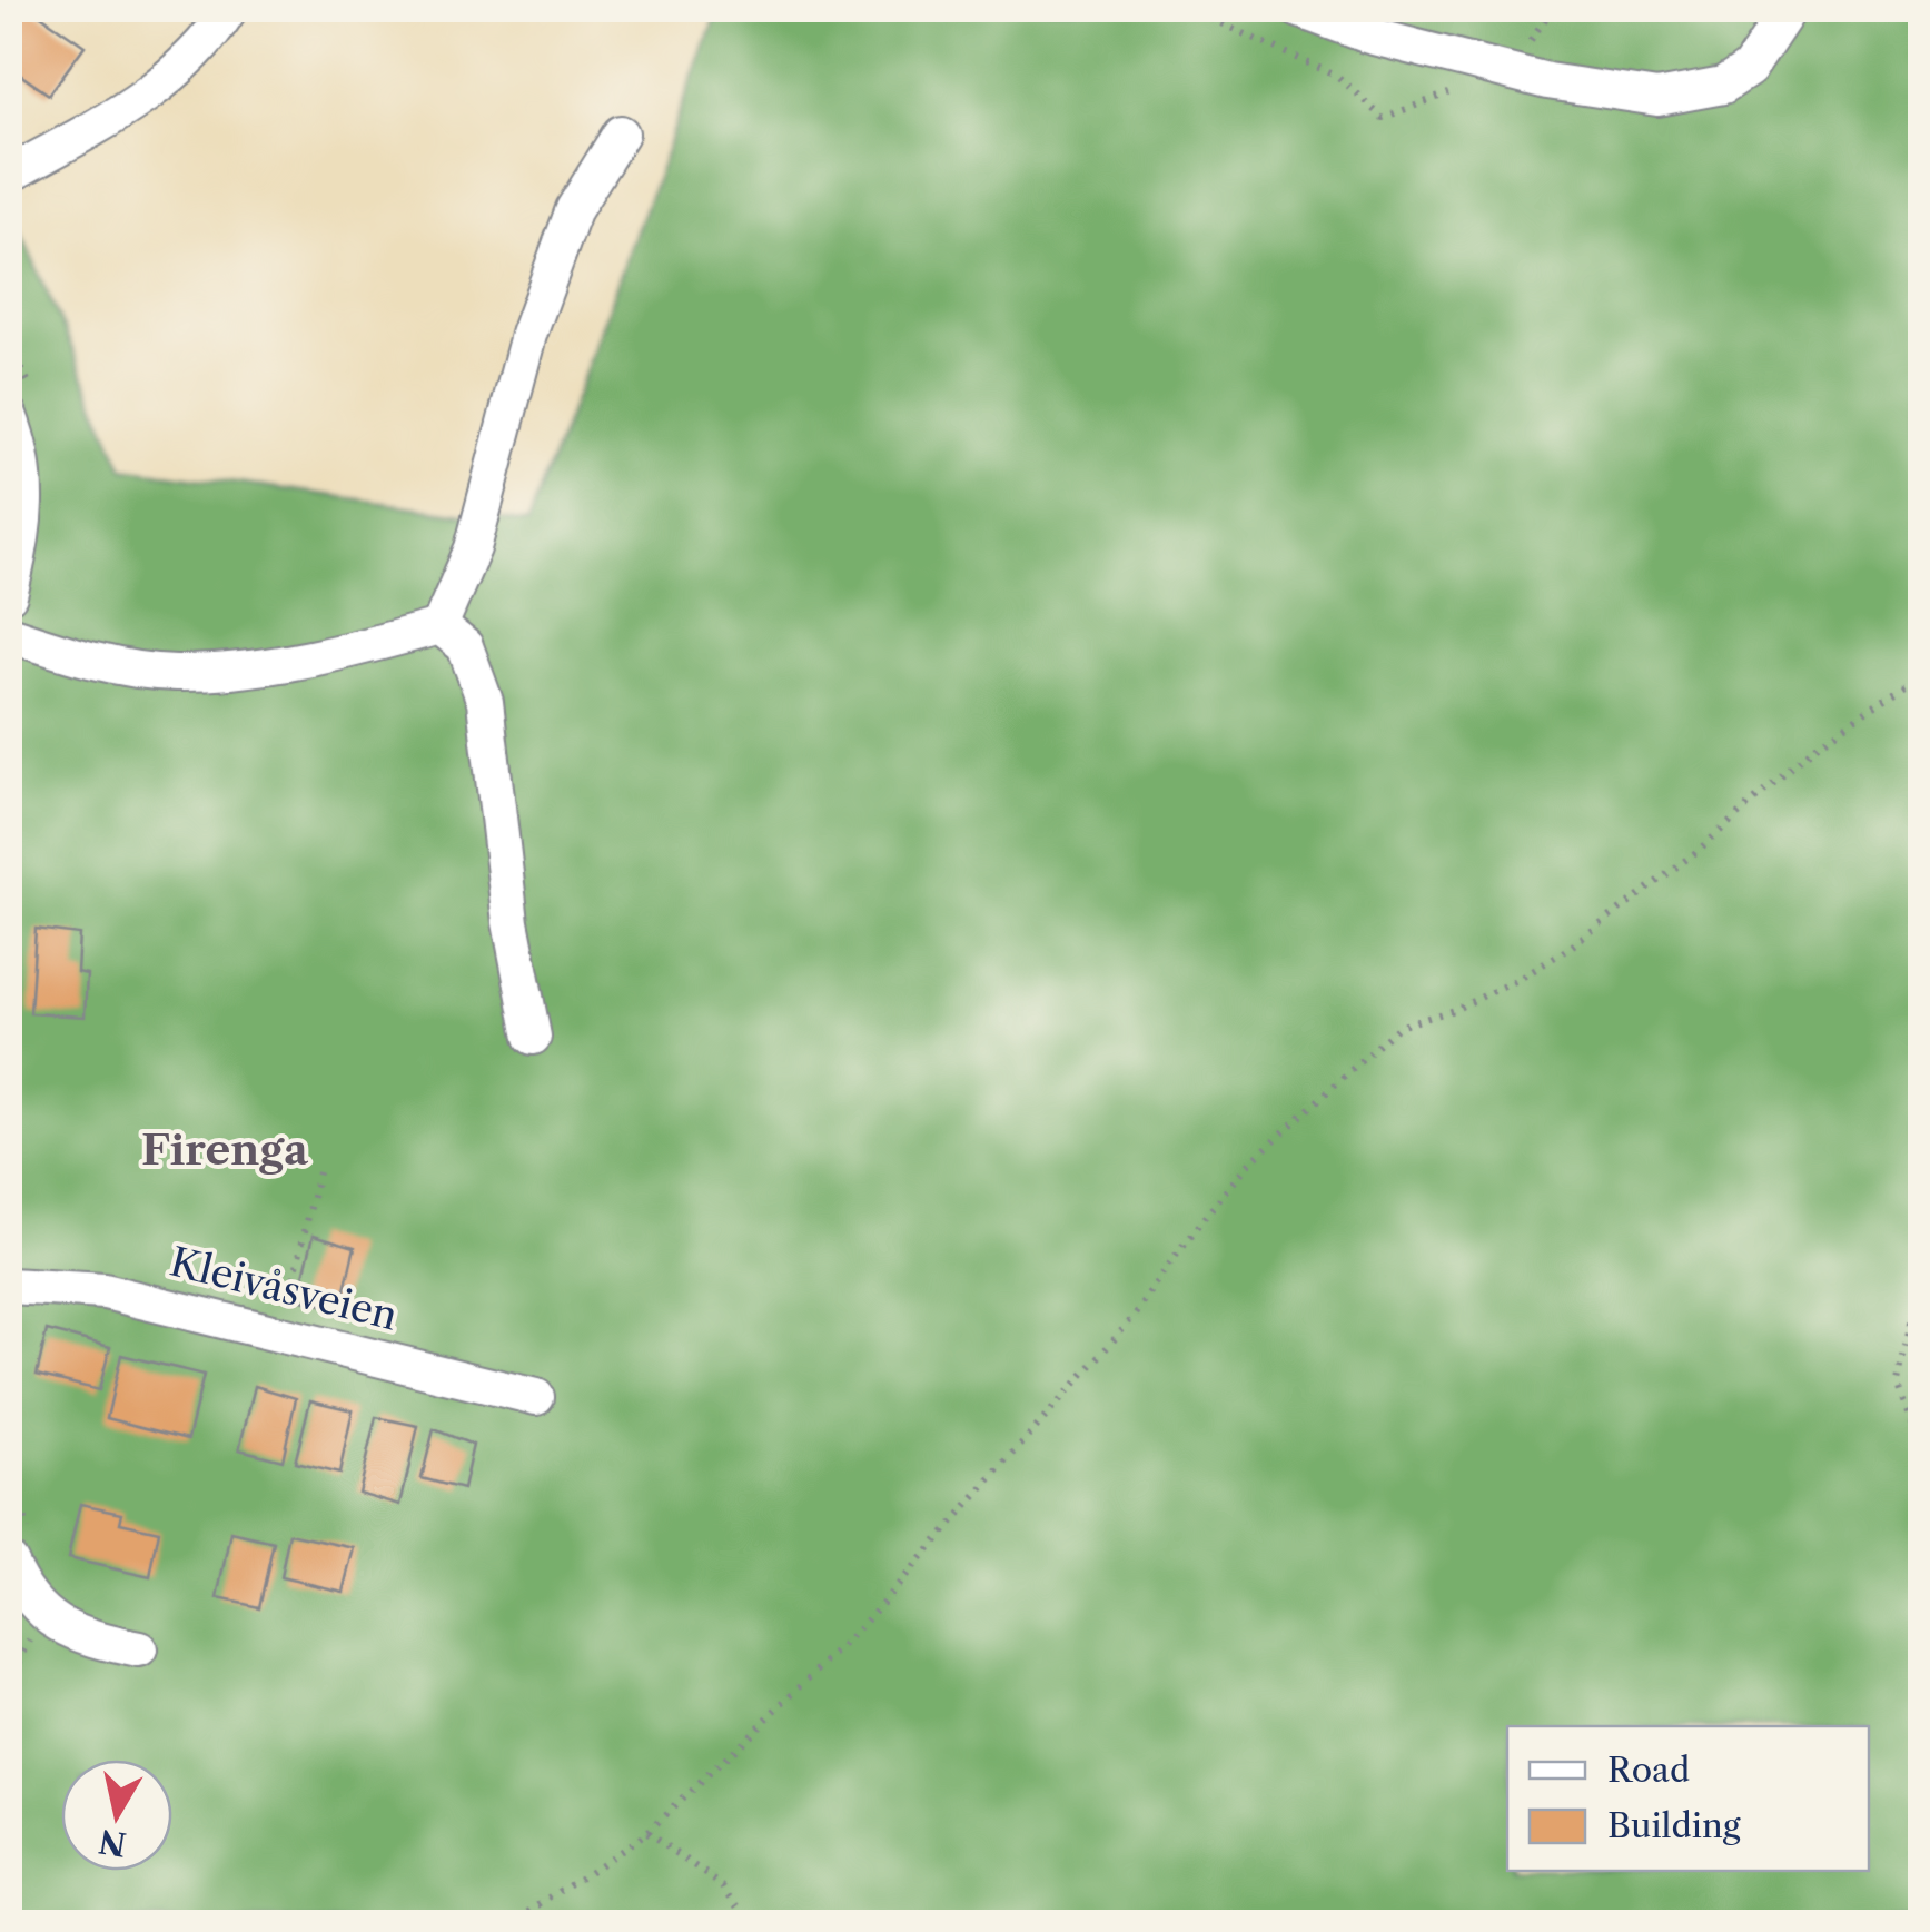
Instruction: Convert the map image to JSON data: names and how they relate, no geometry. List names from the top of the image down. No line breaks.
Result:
{"streets":{"street":["Kleivåsveien"]},"districts":["Firenga"],"legend":["Road","Building"],"north":"bottom"}
